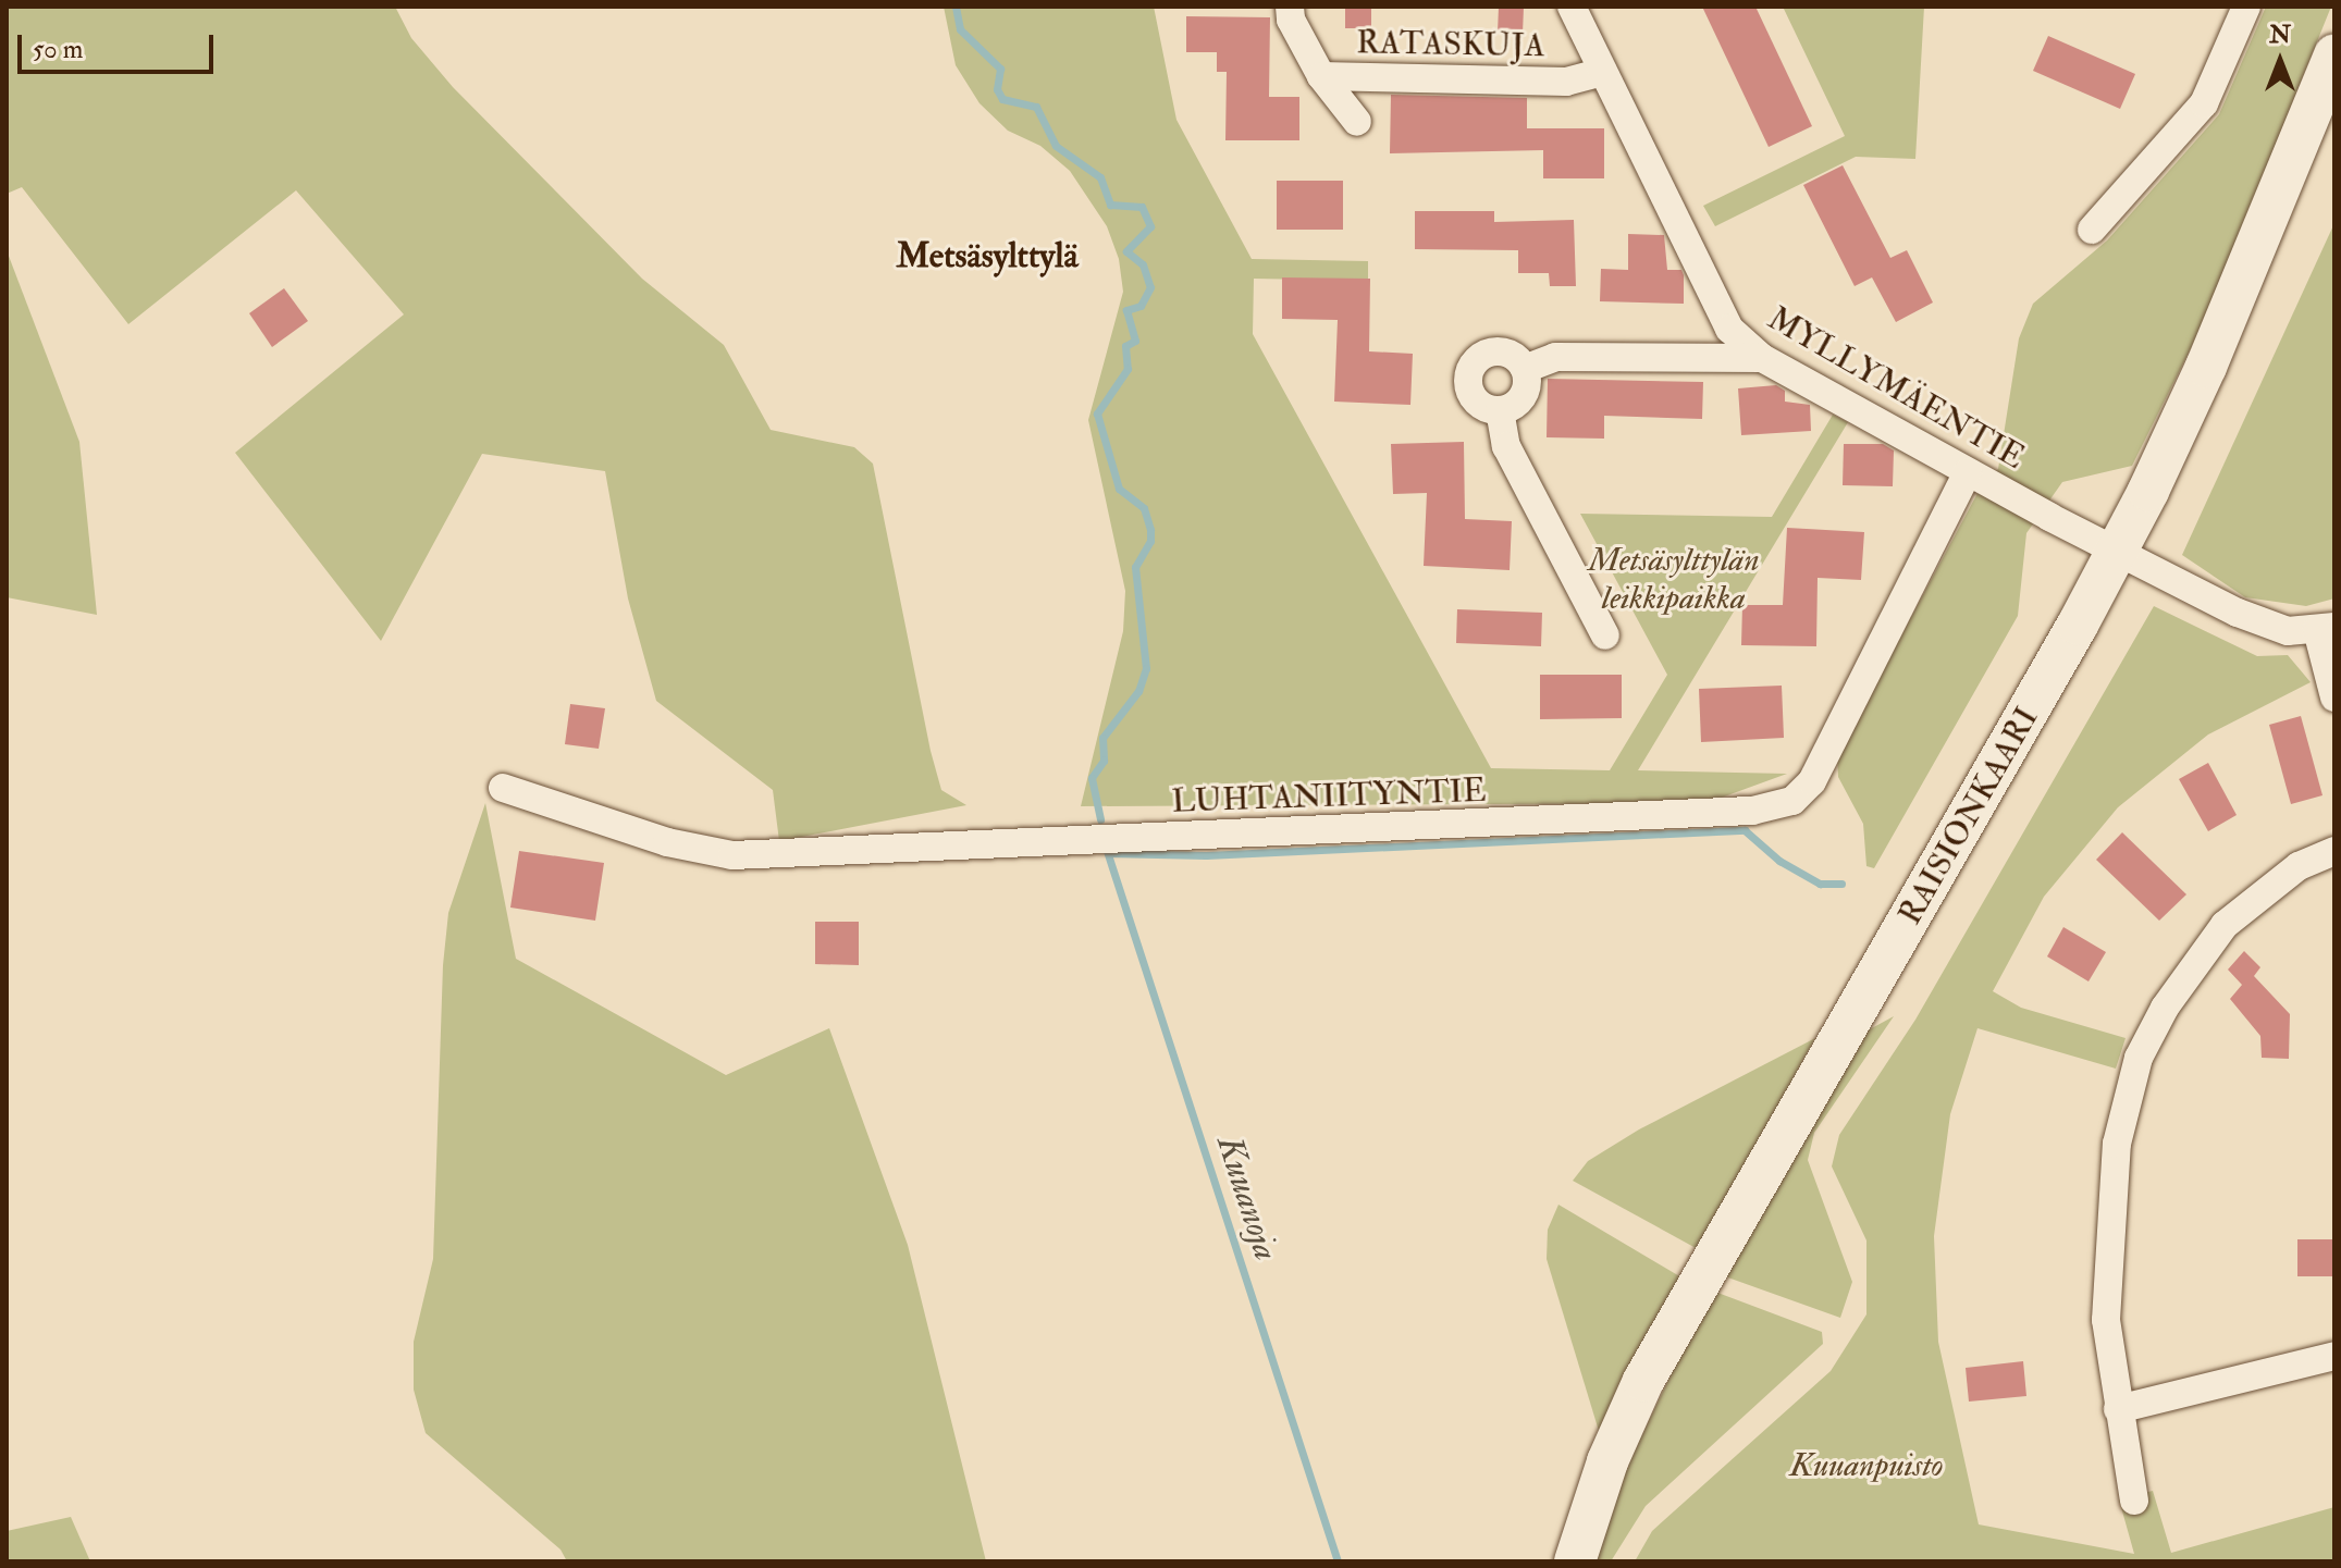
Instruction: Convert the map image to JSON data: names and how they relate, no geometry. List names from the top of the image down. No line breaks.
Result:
{"streets":{"main road":["RAISIONKAARI"],"street":["RATASKUJA","MYLLYMÄENTIE","LUHTANIITYNTIE"]},"crossings":[["RATASKUJA","MYLLYMÄENTIE"],["MYLLYMÄENTIE","LUHTANIITYNTIE"],["MYLLYMÄENTIE","RAISIONKAARI"]],"districts":["Metsäsylttylä"],"water":["Kuuanoja"],"parks":["Metsäsylttylän leikkipaikka","Kuuanpuisto"],"scale_bar":"50 m","north":"top"}
